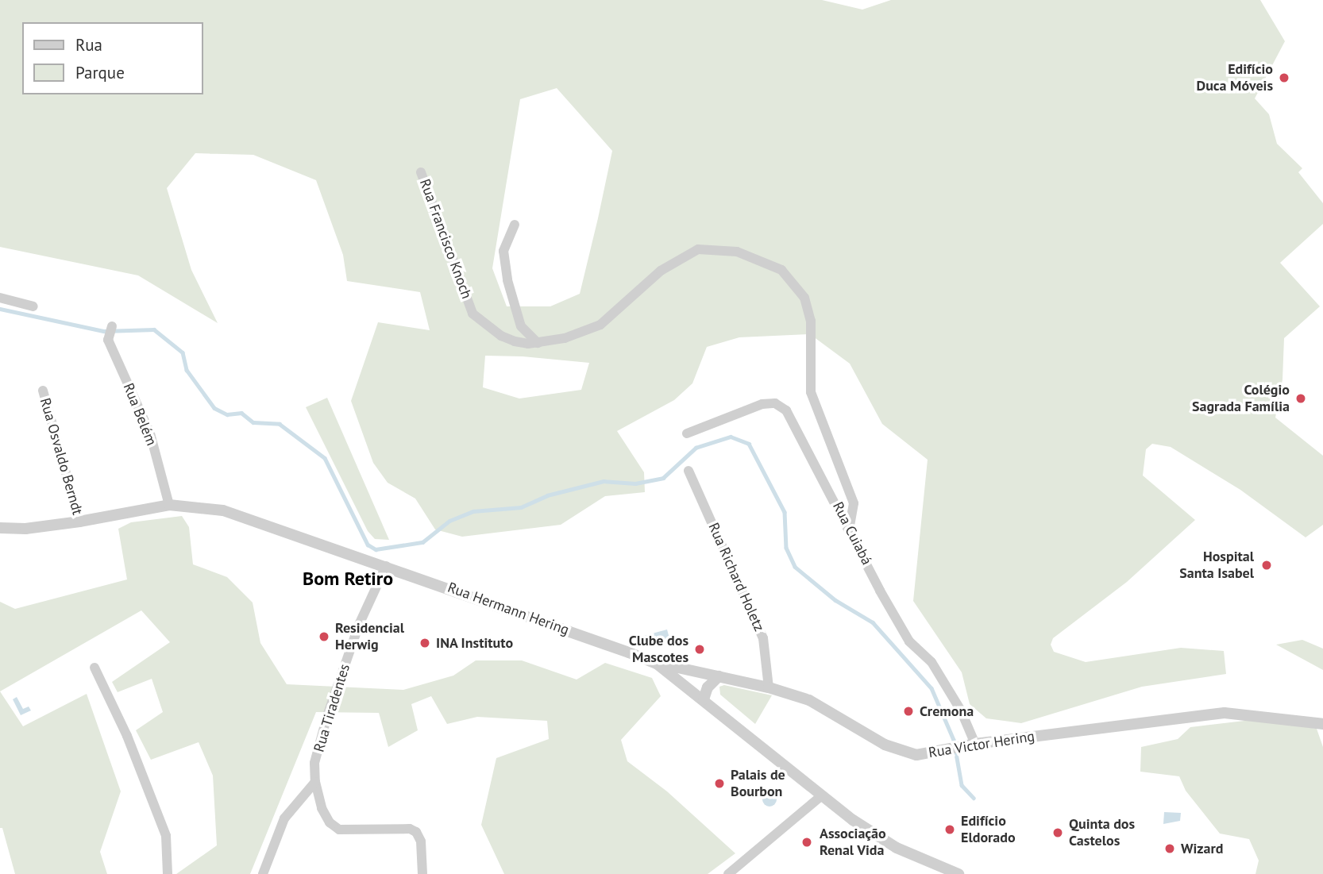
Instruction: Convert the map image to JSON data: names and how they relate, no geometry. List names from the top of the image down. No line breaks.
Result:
{"streets":{"street":["Rua Francisco Knoch","Rua Belém","Rua Osvaldo Berndt","Rua Cuiabá","Rua Richard Holetz","Rua Hermann Hering","Rua Tiradentes","Rua Victor Hering"]},"crossings":[["Rua Francisco Knoch","Rua Cuiabá"],["Rua Belém","Rua Hermann Hering"],["Rua Osvaldo Berndt","Rua Hermann Hering"],["Rua Cuiabá","Rua Victor Hering"],["Rua Richard Holetz","Rua Victor Hering"],["Rua Hermann Hering","Rua Tiradentes"],["Rua Hermann Hering","Rua Victor Hering"]],"districts":["Bom Retiro"],"places":["Edifício Duca Móveis","Colégio Sagrada Família","Hospital Santa Isabel","Residencial Herwig","INA Instituto","Clube dos Mascotes","Cremona","Palais de Bourbon","Edifício Eldorado","Quinta dos Castelos","Associação Renal Vida","Wizard"],"legend":["Rua","Parque"]}
